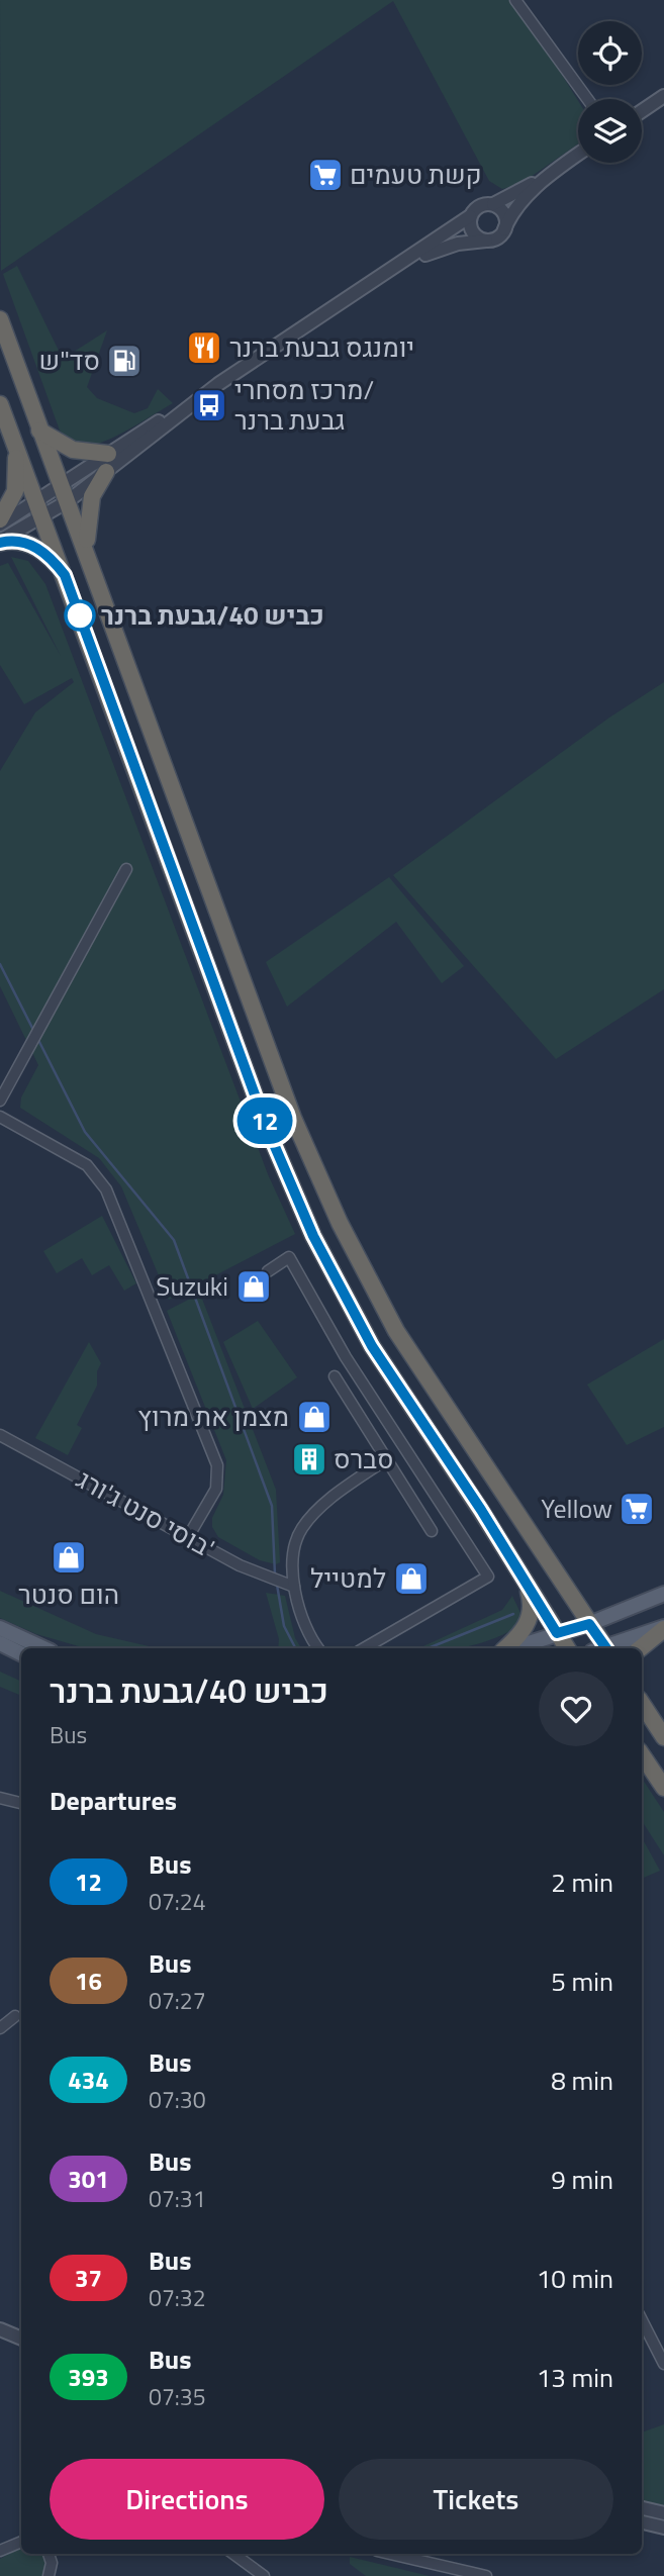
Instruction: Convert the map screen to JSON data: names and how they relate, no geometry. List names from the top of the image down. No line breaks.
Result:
{"streets":{"street":["בוסי סנט ג'ורג'"]},"places":{"supermarket":["קשת טעמים","Yellow"],"restaurant":["יומנגס גבעת ברנר"],"fuel station":["סד\"ש"],"bus stop":["מרכז מסחרי/ גבעת ברנר"],"other":["כביש 40/גבעת ברנר"],"shop":["Suzuki","מצמן את מרוץ","הום סנטר","למטייל"],"building":["סברס"]},"lines":["bus line 12"],"page":{"on_map":"12","heading":[["כביש 40/גבעת ברנר","Bus"],"Departures"],"list":[{"mark":"12","name":"Bus","note":"07:24","value":"2 min"},{"mark":"16","name":"Bus","note":"07:27","value":"5 min"},{"mark":"434","name":"Bus","note":"07:30","value":"8 min"},{"mark":"301","name":"Bus","note":"07:31","value":"9 min"},{"mark":"37","name":"Bus","note":"07:32","value":"10 min"},{"mark":"393","name":"Bus","note":"07:35","value":"13 min"}],"buttons":["Directions","Tickets"]}}
